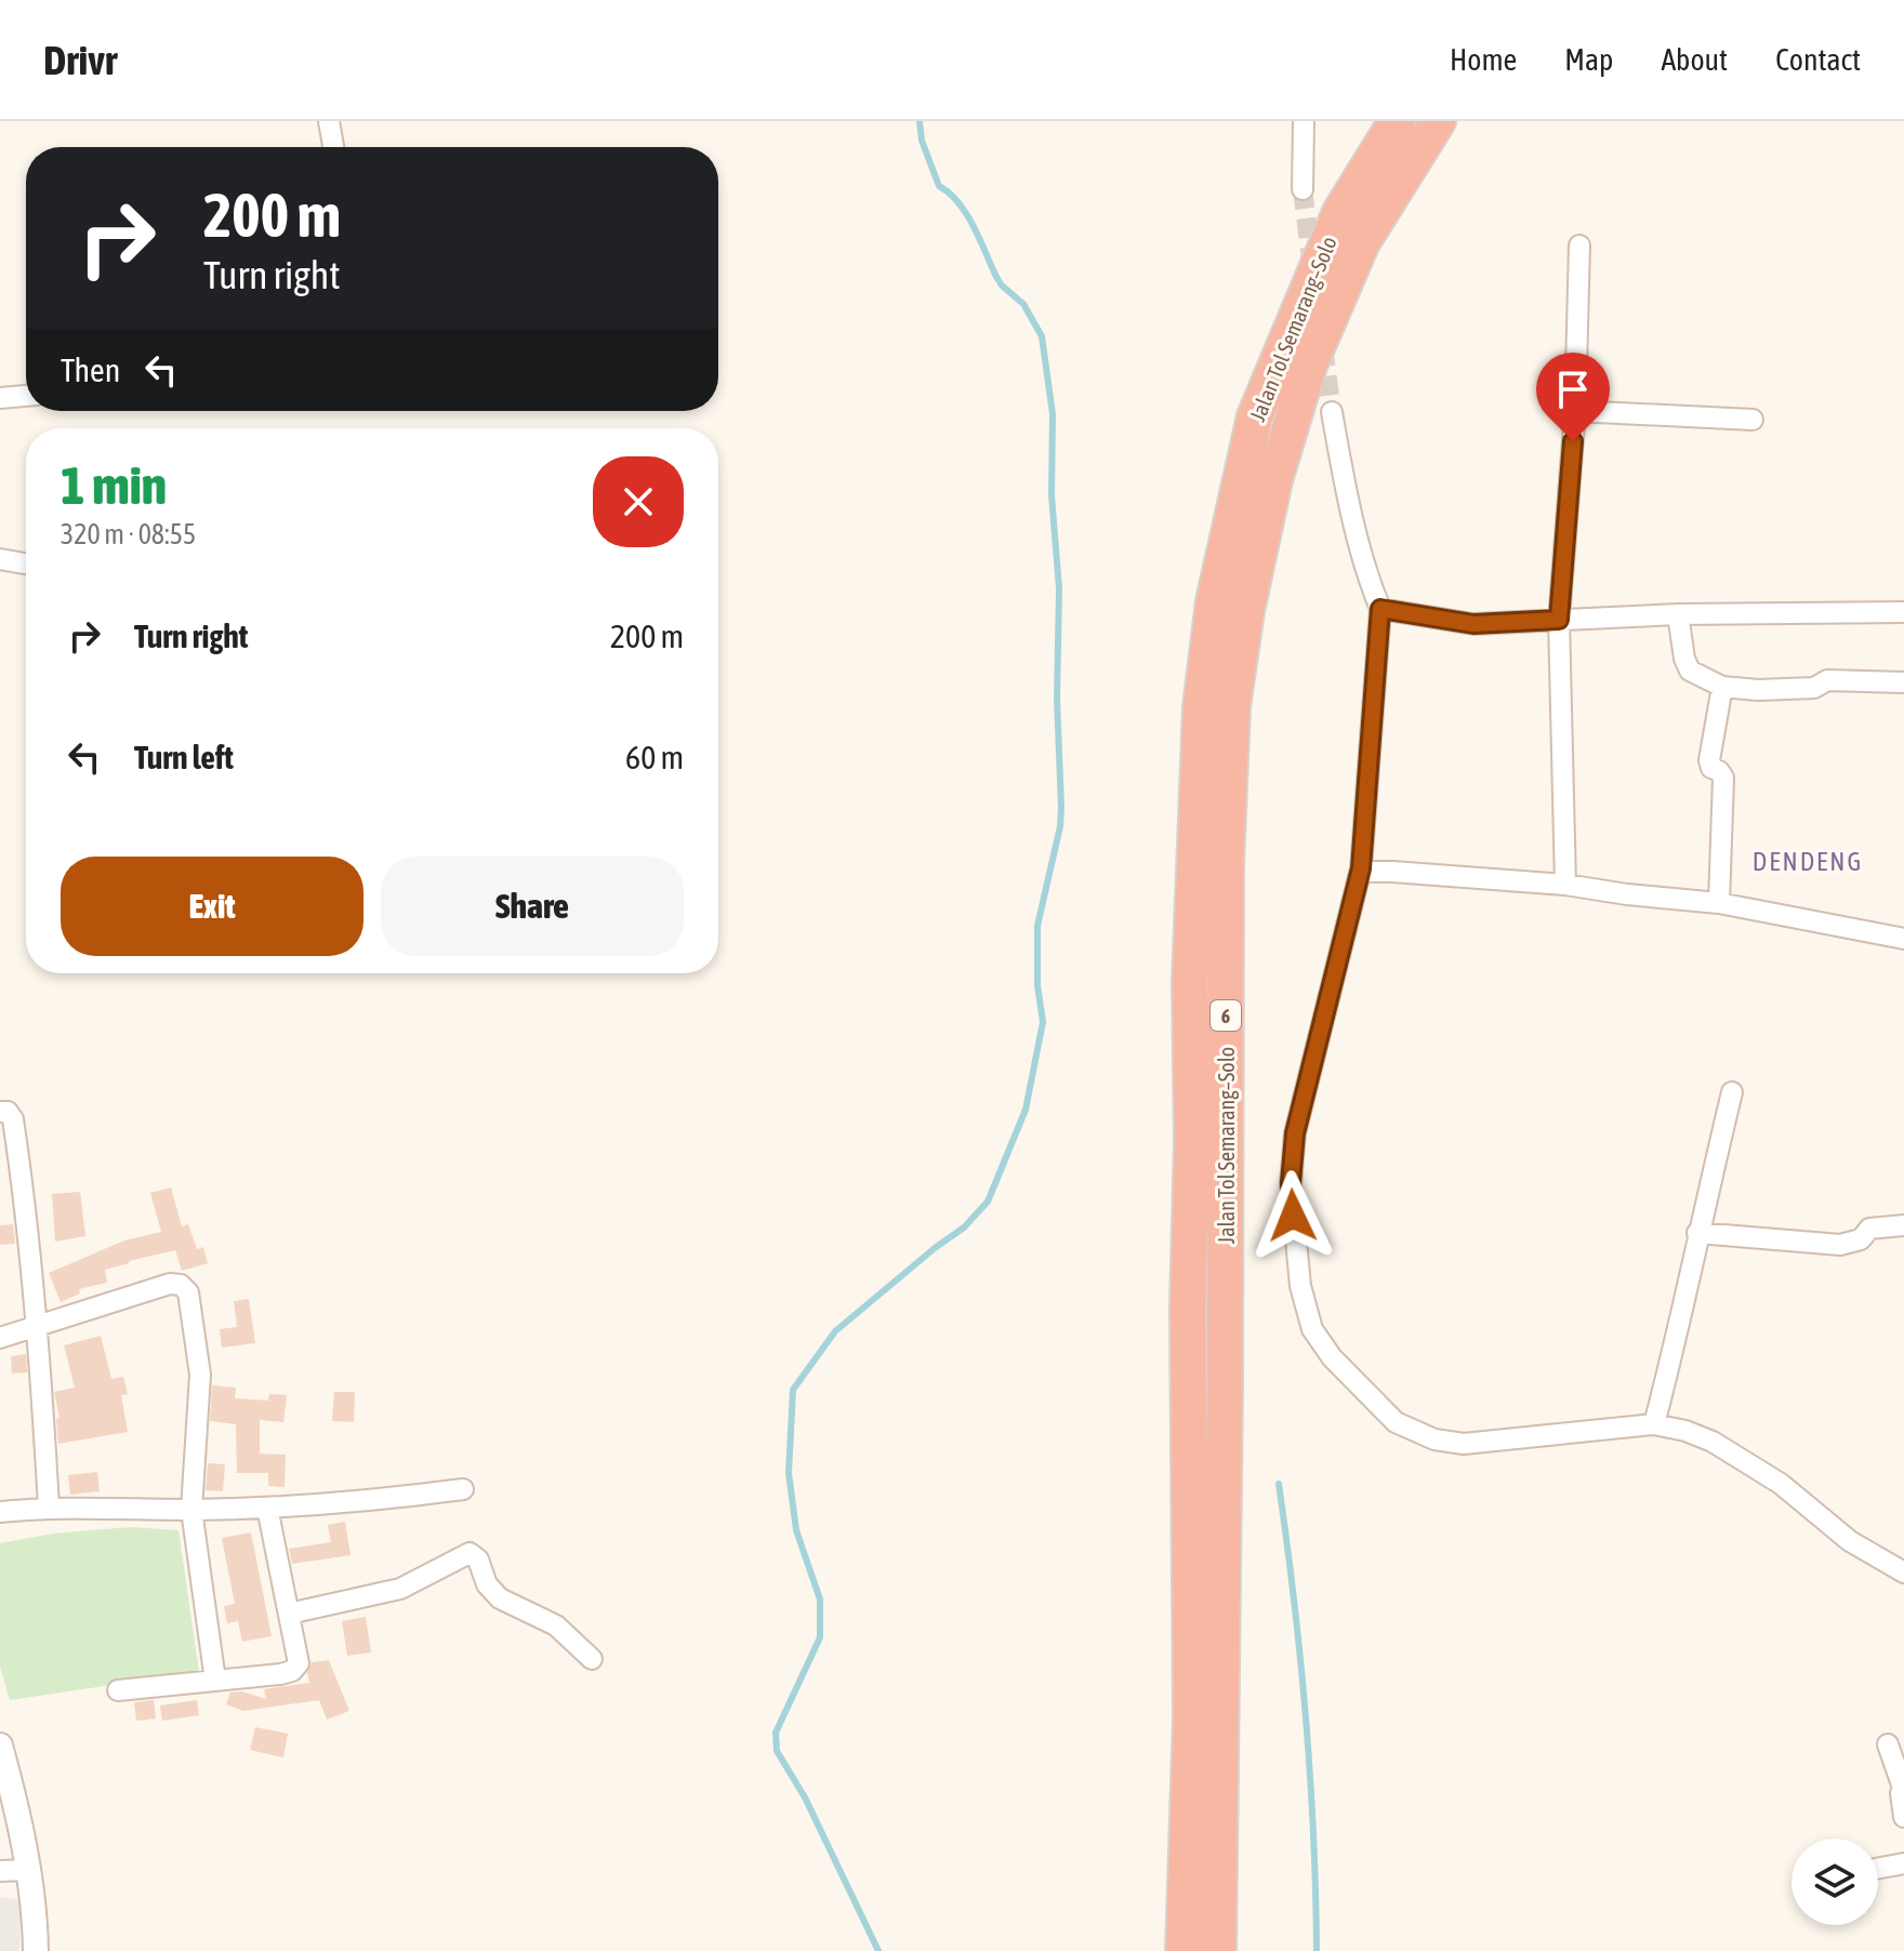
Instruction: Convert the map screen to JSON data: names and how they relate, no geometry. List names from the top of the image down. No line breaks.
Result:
{"streets":{"highway":["Jalan Tol Semarang–Solo","6"]},"districts":["DENDENG"],"page":{"header":"Drivr","nav":["Home","Map","About","Contact"],"turn":["200 m","Turn right"],"then":"Then","heading":["1 min","320 m · 08:55"],"list":[{"name":"Turn right","value":"200 m"},{"name":"Turn left","value":"60 m"}],"buttons":["Exit","Share"]}}
